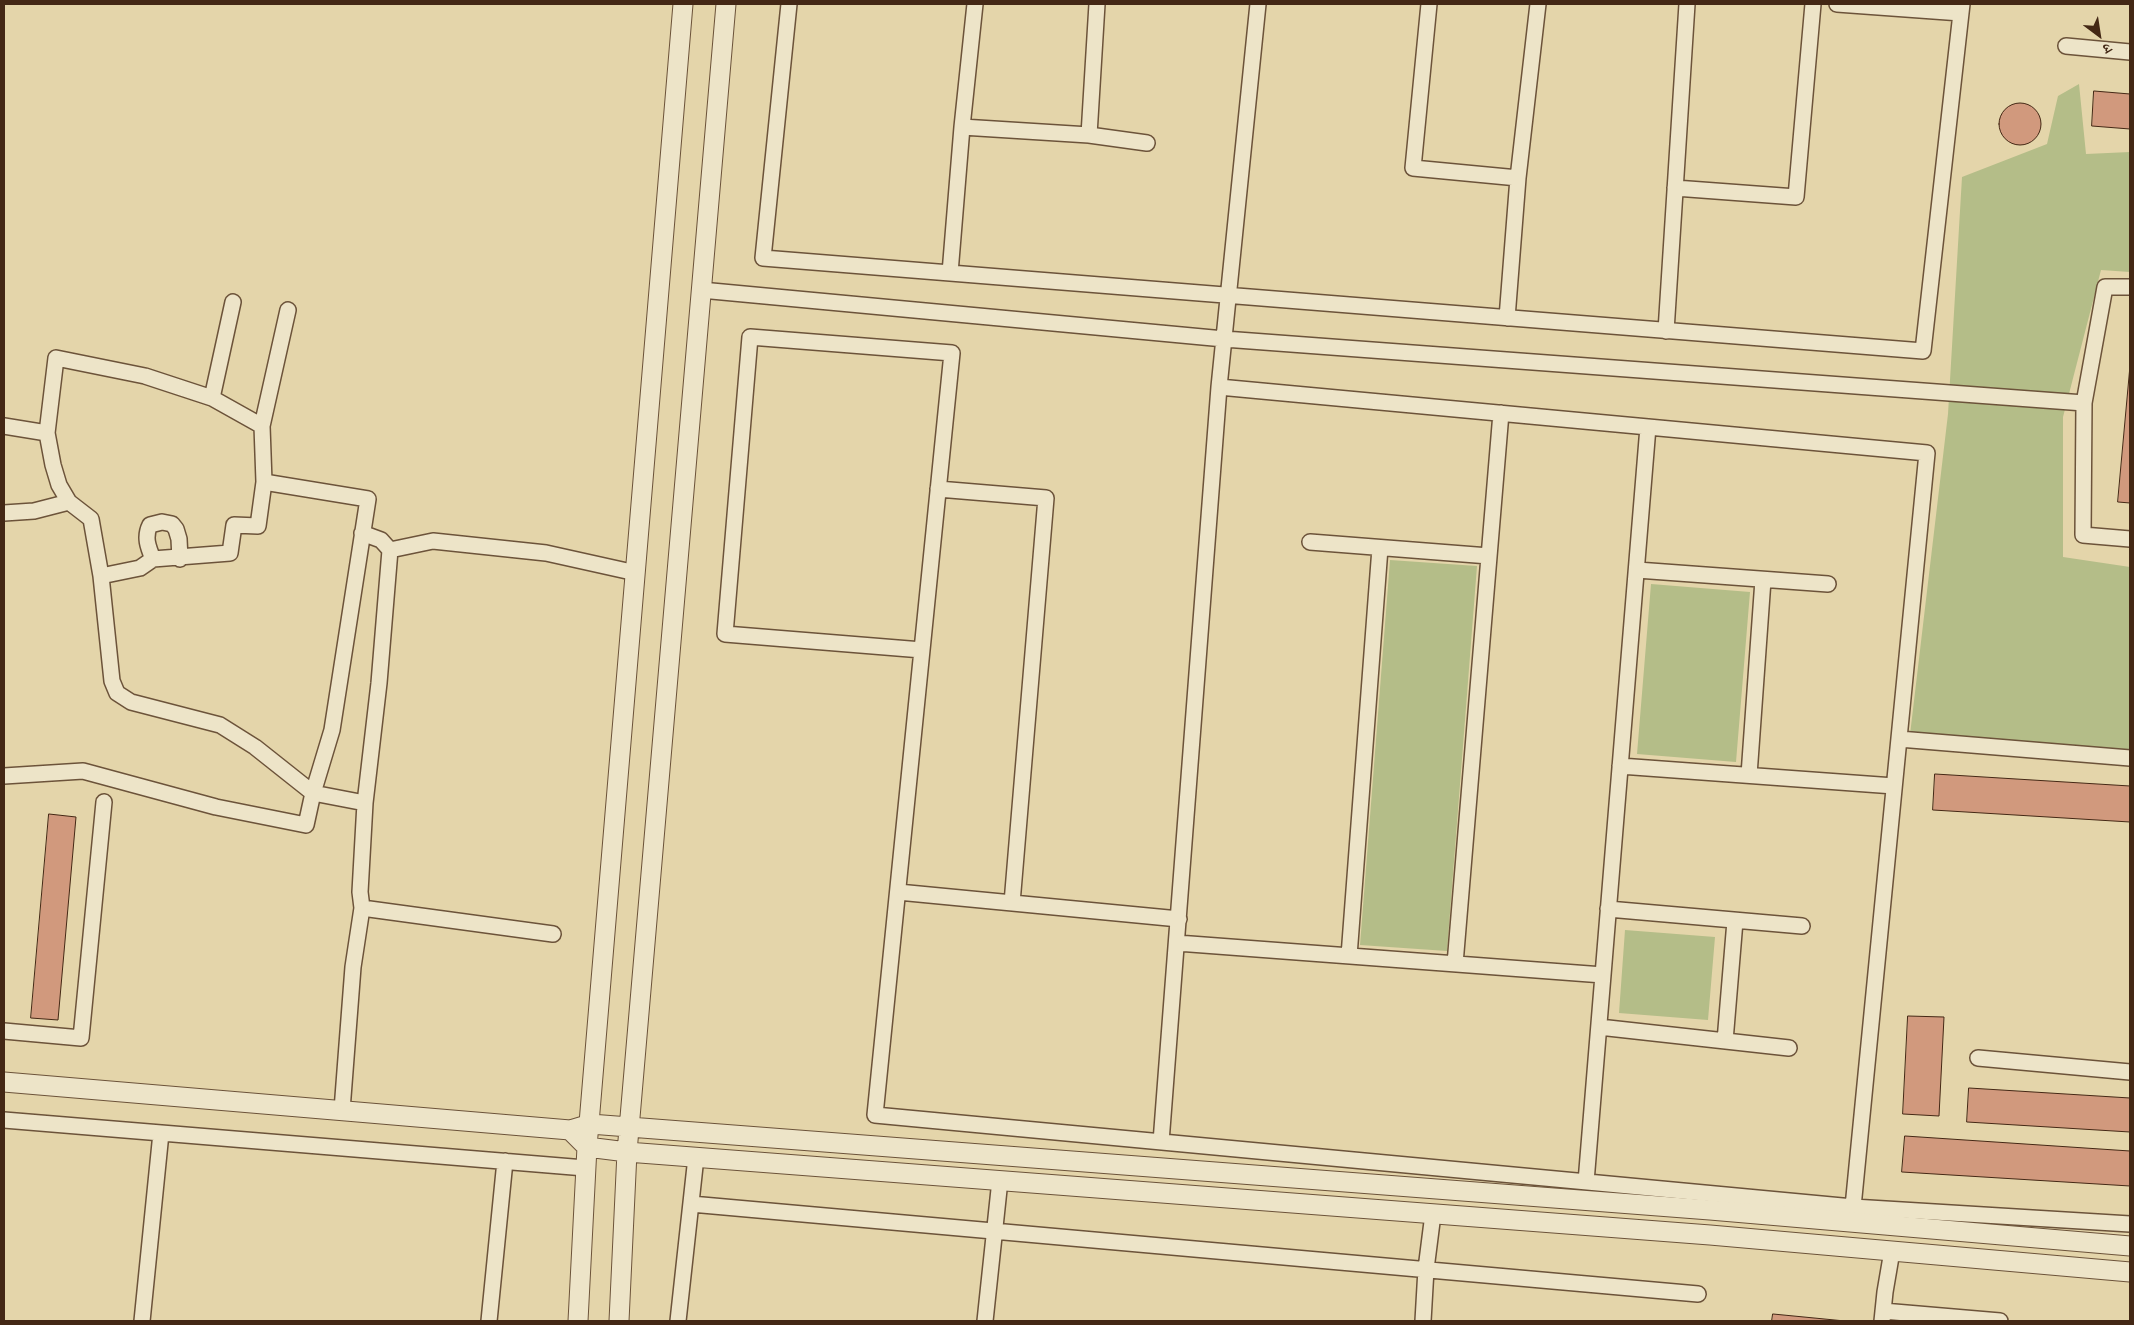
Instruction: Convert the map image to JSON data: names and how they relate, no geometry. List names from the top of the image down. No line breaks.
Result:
{"north":"bottom right"}
